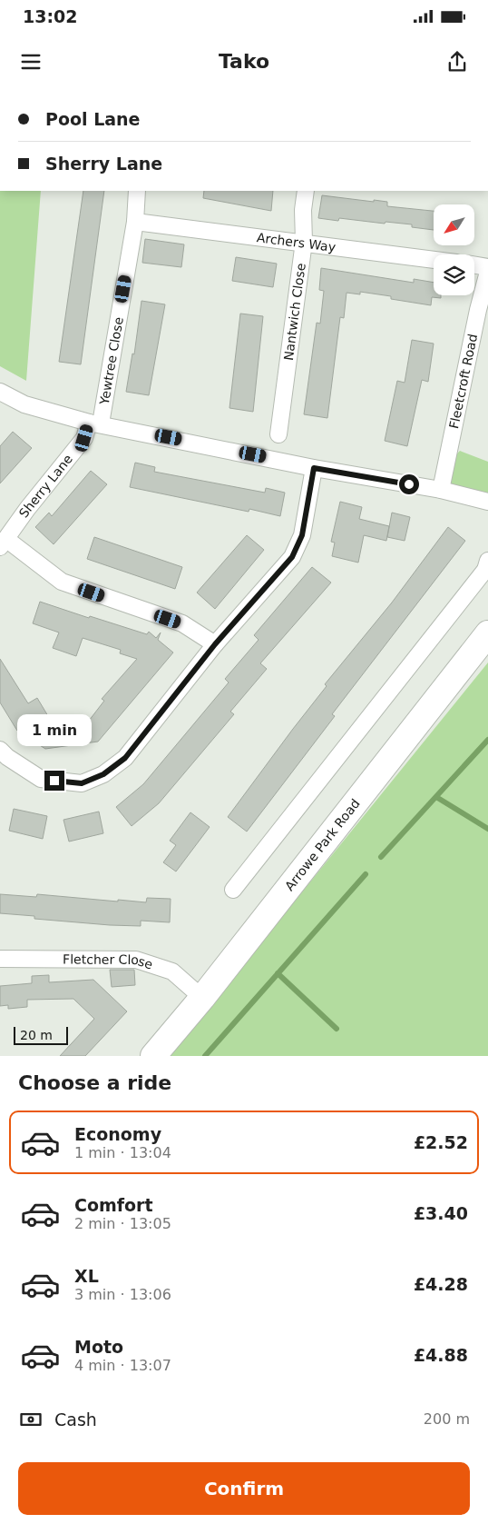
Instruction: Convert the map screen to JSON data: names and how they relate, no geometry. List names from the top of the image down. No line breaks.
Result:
{"streets":{"main road":["Arrowe Park Road"],"street":["Archers Way","Nantwich Close","Yewtree Close","Fleetcroft Road","Sherry Lane","Fletcher Close"]},"crossings":[["Archers Way","Nantwich Close"],["Archers Way","Yewtree Close"],["Yewtree Close","Sherry Lane"],["Arrowe Park Road","Fletcher Close"]],"scale_bar":"20 m","north":"bottom left","page":{"status":"13:02","header":"Tako","banner":["Pool Lane","Sherry Lane"],"bubble":"1 min","scale":"20 m","heading":"Choose a ride","list":[{"name":"Economy","note":"1 min · 13:04","value":"£2.52"},{"name":"Comfort","note":"2 min · 13:05","value":"£3.40"},{"name":"XL","note":"3 min · 13:06","value":"£4.28"},{"name":"Moto","note":"4 min · 13:07","value":"£4.88"}],"pay":["Cash","200 m"],"buttons":"Confirm"}}
